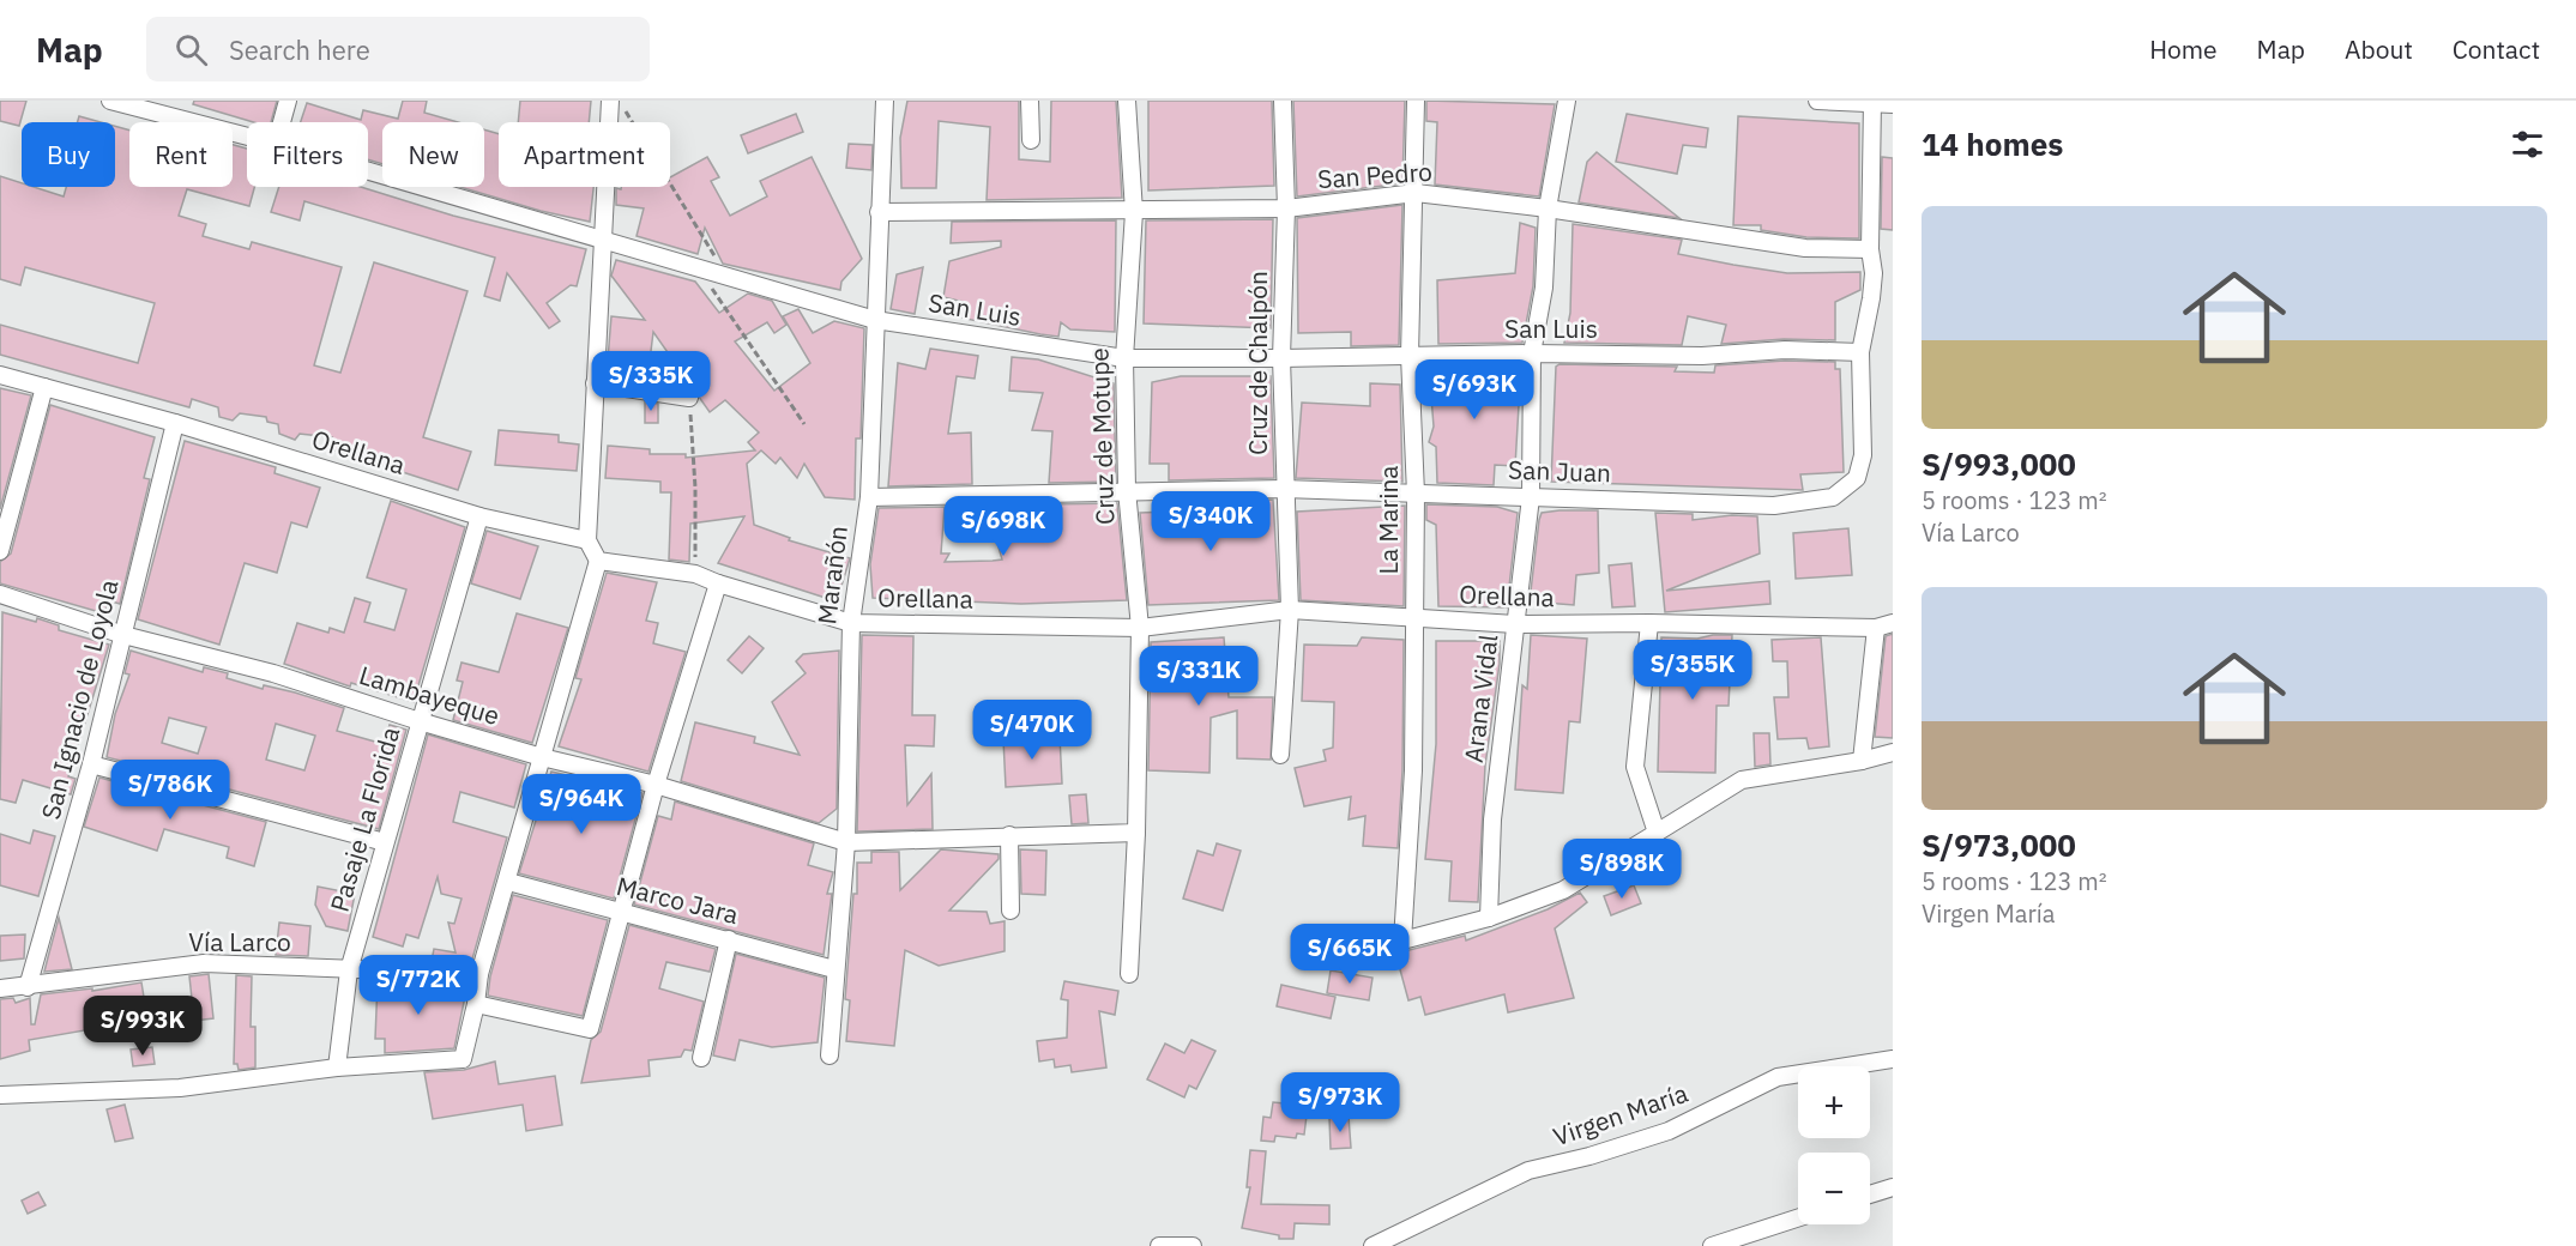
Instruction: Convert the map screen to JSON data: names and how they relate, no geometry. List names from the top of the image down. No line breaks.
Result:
{"streets":{"street":["San Pedro","San Luis","Cruz de Chalpón","Cruz de Motupe","Orellana","San Juan","La Marina","Marañón","Lambayeque","Arana Vidal","San Ignacio de Loyola","Pasaje La Florida","Marco Jara","Vía Larco","Virgen María"]},"crossings":[["San Pedro","Cruz de Chalpón"],["San Pedro","Cruz de Motupe"],["San Pedro","San Juan"],["San Pedro","La Marina"],["San Pedro","Marañón"],["San Pedro","Arana Vidal"],["San Luis","Cruz de Chalpón"],["San Luis","Cruz de Motupe"],["San Luis","San Juan"],["San Luis","La Marina"],["San Luis","Marañón"],["San Luis","Arana Vidal"],["Cruz de Chalpón","Orellana"],["Cruz de Chalpón","San Juan"],["Cruz de Motupe","Orellana"],["Cruz de Motupe","San Juan"],["Cruz de Motupe","Lambayeque"],["Orellana","La Marina"],["Orellana","Marañón"],["Orellana","Arana Vidal"],["Orellana","San Ignacio de Loyola"],["Orellana","Pasaje La Florida"],["San Juan","La Marina"],["San Juan","Marañón"],["San Juan","Arana Vidal"],["La Marina","Arana Vidal"],["Marañón","Lambayeque"],["Marañón","Marco Jara"],["Lambayeque","San Ignacio de Loyola"],["Lambayeque","Pasaje La Florida"],["San Ignacio de Loyola","Vía Larco"],["Pasaje La Florida","Vía Larco"]],"page":{"header":"Map","search":"Search here","nav":["Home","Map","About","Contact"],"heading":"14 homes","chip":["Buy","Rent","Filters","New","Apartment"],"list":[{"name":"S/993,000","note":"5 rooms · 123 m² · Vía Larco"},{"name":"S/973,000","note":"5 rooms · 123 m² · Virgen María"}],"price":["S/335K","S/693K","S/340K","S/698K","S/355K","S/331K","S/470K","S/786K","S/964K","S/898K","S/665K","S/772K","S/993K","S/973K"],"map_buttons":["+","−"]}}
